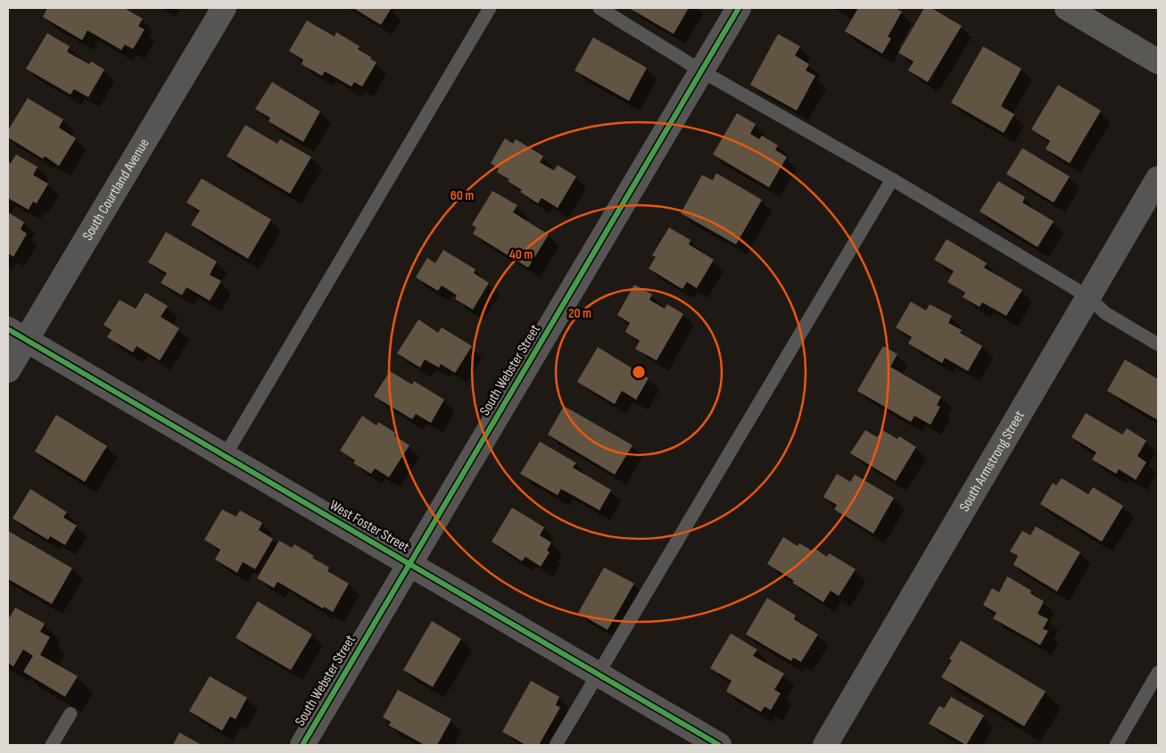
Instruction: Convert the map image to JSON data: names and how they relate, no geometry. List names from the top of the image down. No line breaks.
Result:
{"streets":{"street":["South Courtland Avenue","South Webster Street","South Armstrong Street","West Foster Street"]},"crossings":[["South Courtland Avenue","West Foster Street"],["South Webster Street","West Foster Street"]],"rings":["60 m","40 m","20 m"]}
